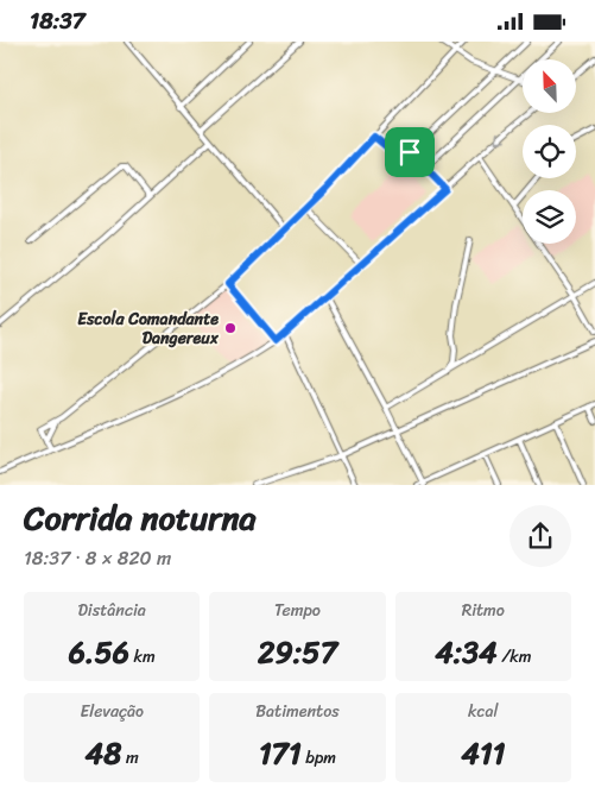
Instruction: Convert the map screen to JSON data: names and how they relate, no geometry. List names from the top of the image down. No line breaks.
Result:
{"places":["Escola Comandante Dangereux"],"north":"top left","page":{"status":"18:37","heading":["Corrida noturna","18:37 · 8 × 820 m"],"stats":[["Distância","6.56 km"],["Tempo","29:57"],["Ritmo","4:34 /km"],["Elevação","48 m"],["Batimentos","171 bpm"],["kcal","411"]]}}
